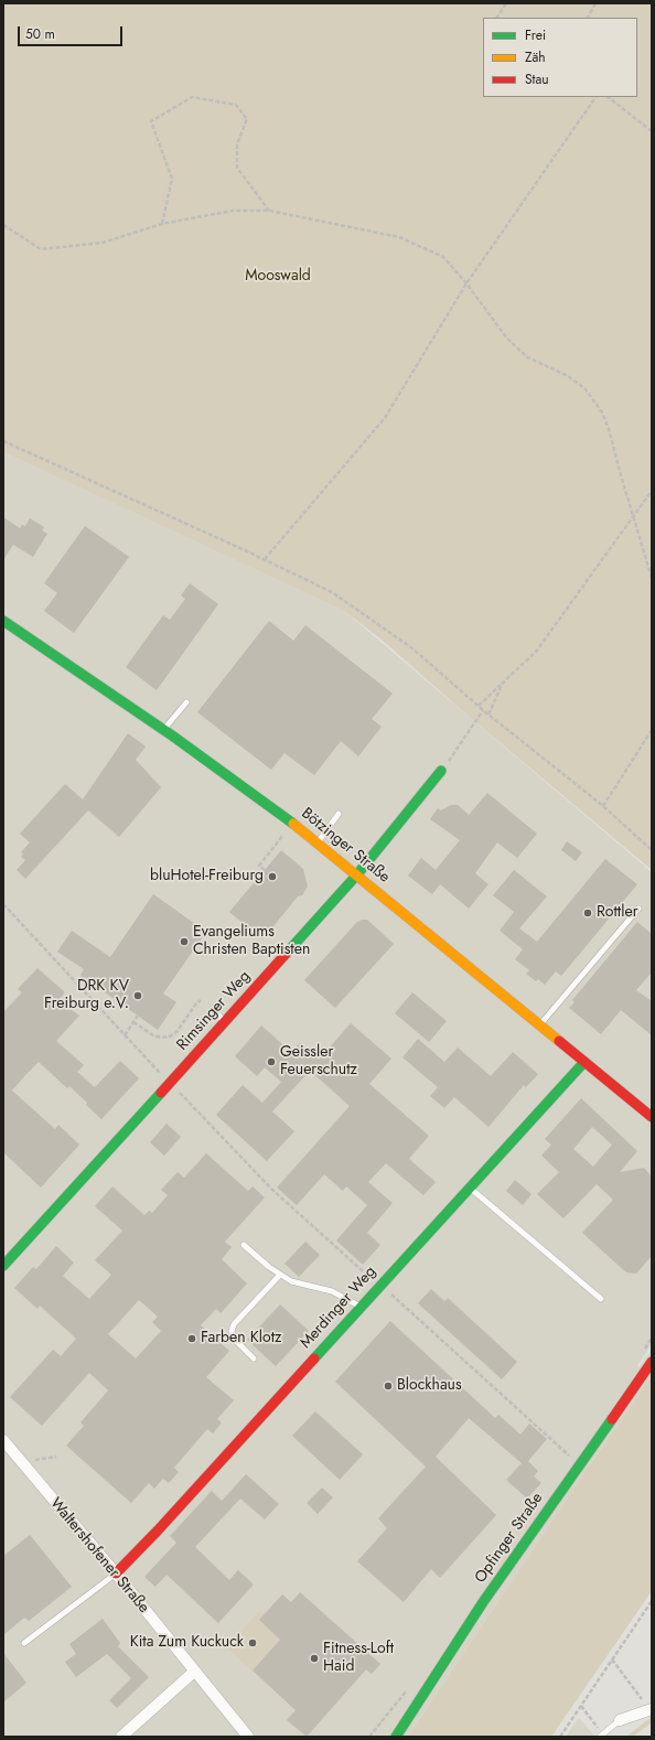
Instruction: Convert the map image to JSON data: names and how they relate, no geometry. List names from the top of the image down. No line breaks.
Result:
{"streets":{"street":["Bötzinger Straße","Rimsinger Weg","Merdinger Weg","Opfinger Straße","Waltershofener Straße"]},"crossings":[["Bötzinger Straße","Rimsinger Weg"],["Bötzinger Straße","Merdinger Weg"],["Merdinger Weg","Waltershofener Straße"]],"parks":["Mooswald"],"places":["bluHotel-Freiburg","Rottler","Evangeliums Christen Baptisten","DRK KV Freiburg e.V.","Geissler Feuerschutz","Farben Klotz","Blockhaus","Kita Zum Kuckuck","Fitness-Loft Haid"],"legend":["Frei","Zäh","Stau"],"scale_bar":"50 m"}
